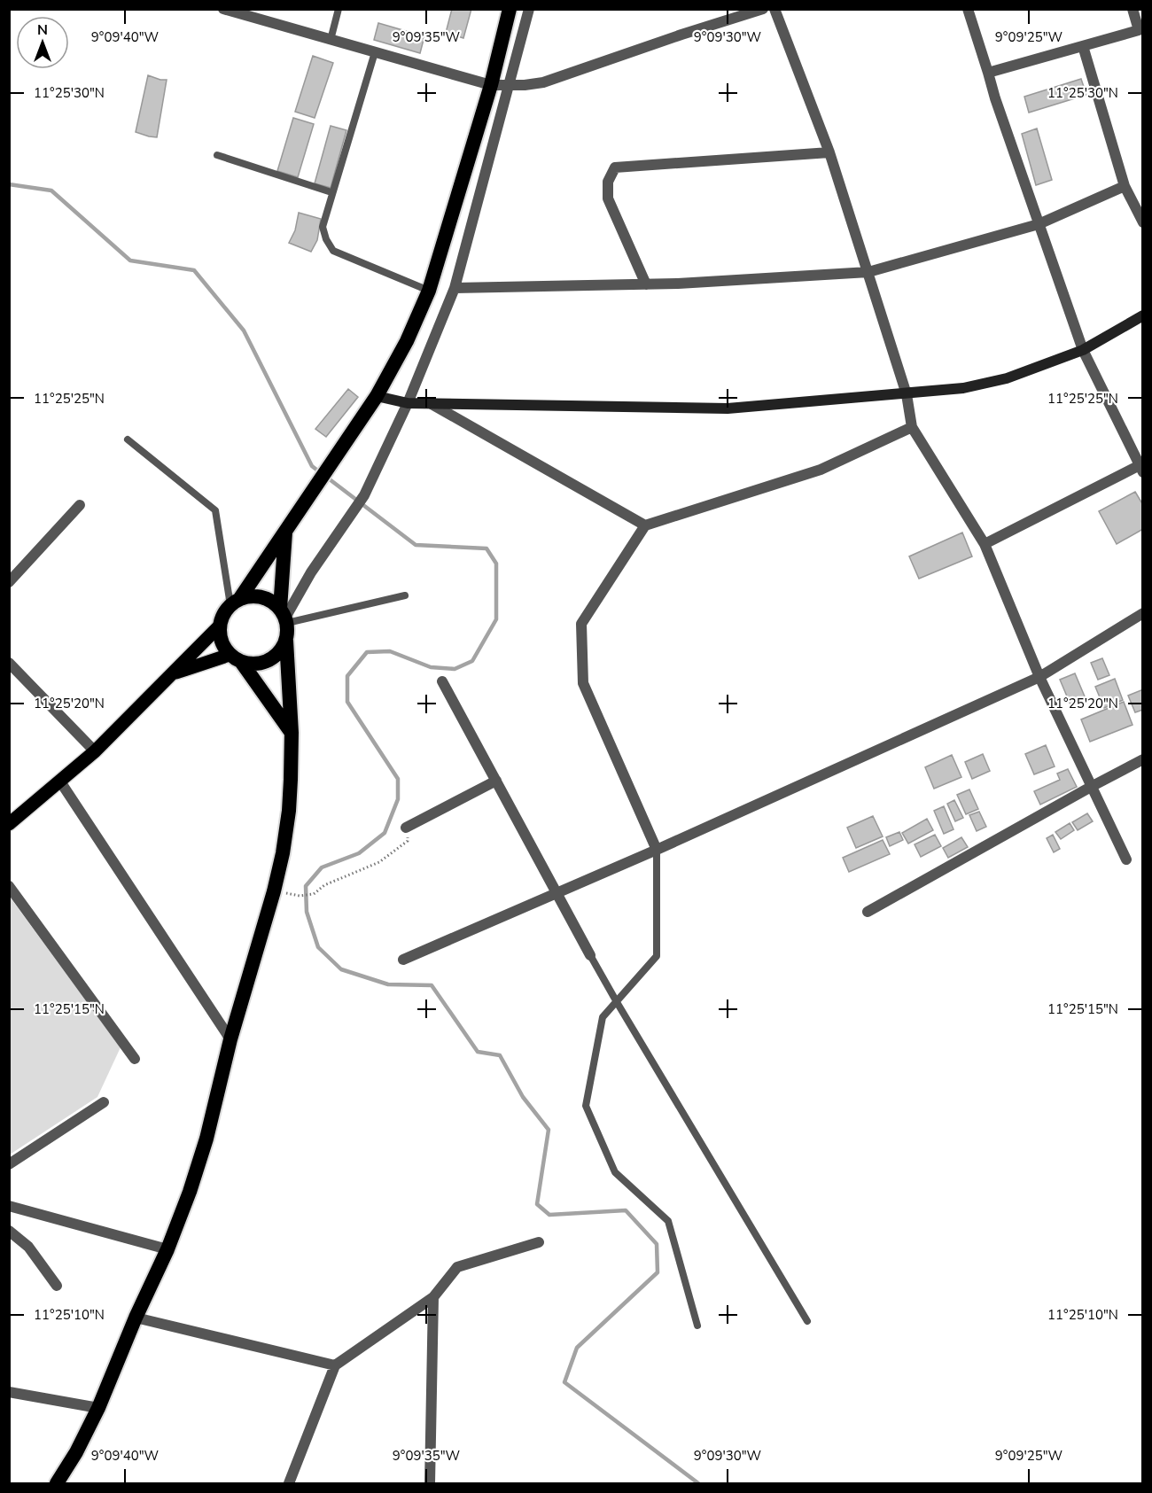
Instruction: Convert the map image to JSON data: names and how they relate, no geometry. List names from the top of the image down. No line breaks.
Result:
{"north":"top","coordinates":["9°09'40\"W","9°09'35\"W","9°09'30\"W","9°09'25\"W","11°25'30\"N","11°25'25\"N","11°25'20\"N","11°25'15\"N","11°25'10\"N"]}
